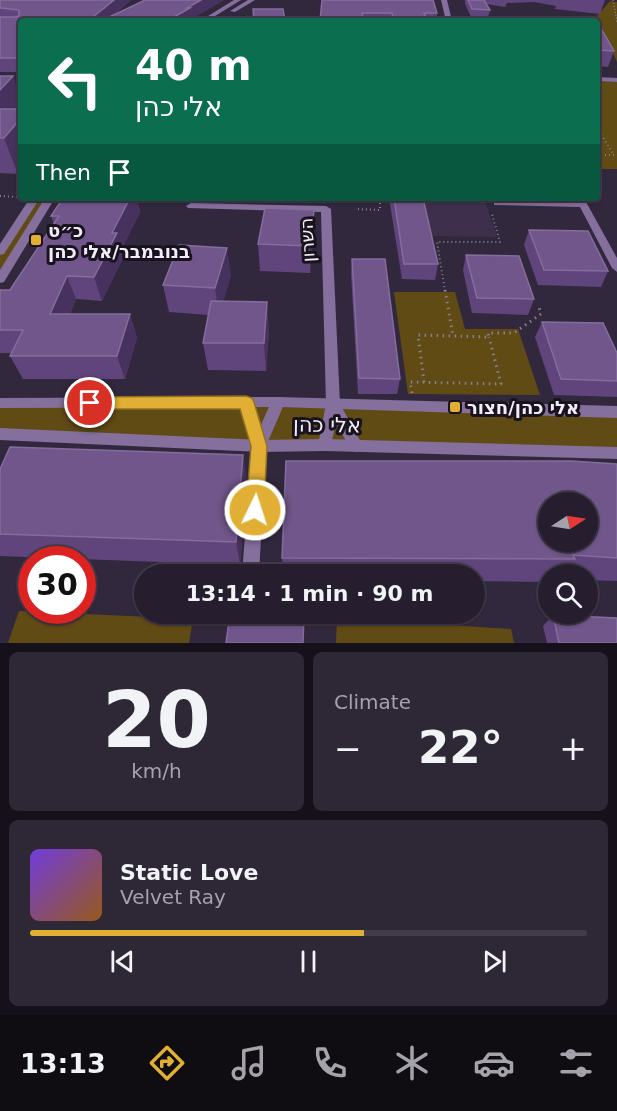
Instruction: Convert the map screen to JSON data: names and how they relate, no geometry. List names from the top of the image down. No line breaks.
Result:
{"streets":{"street":["השרון","אלי כהן"]},"crossings":[["השרון","אלי כהן"]],"places":{"transit":["כ״ט בנובמבר/אלי כהן","אלי כהן/חצור"]},"north":"right","page":{"turn":["40 m","אלי כהן"],"then":"Then","limit":"30","trip":"13:14 · 1 min · 90 m","tile":[["20","km/h"],"Climate"],"heat":["−","22°","+"],"song":["Static Love","Velvet Ray"],"tabs":"13:13"}}
